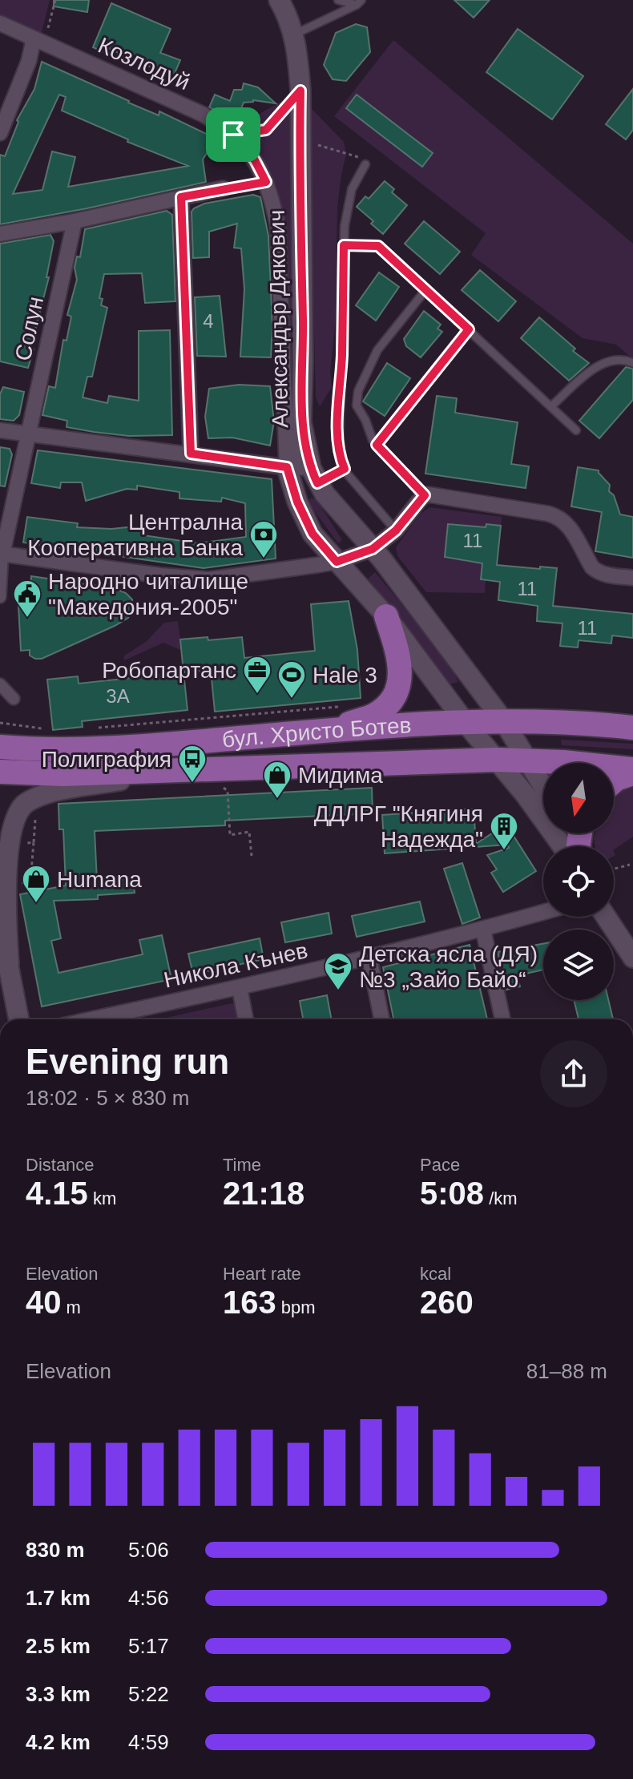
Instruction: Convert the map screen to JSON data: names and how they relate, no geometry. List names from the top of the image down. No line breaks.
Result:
{"streets":{"main road":["бул. Христо Ботев"],"street":["Козлодуй","Александър Дякович","Солун","Никола Кънев"]},"crossings":[["Александър Дякович","бул. Христо Ботев"]],"places":{"bank":["Централна Кооперативна Банка"],"public building":["Народно читалище \"Македония-2005\""],"office":["Робопартанс"],"sports":["Hale 3"],"bus stop":["Полиграфия"],"shop":["Мидима","Humana"],"building":["ДДЛРГ \"Княгиня Надежда\""],"school or university":["Детска ясла (ДЯ) №3 „Зайо Байо“"]},"house_numbers":["4","11","11","11","3А"],"north":"bottom","page":{"heading":["Evening run","18:02 · 5 × 830 m"],"stats":[["Distance","4.15 km"],["Time","21:18"],["Pace","5:08 /km"],["Elevation","40 m"],["Heart rate","163 bpm"],["kcal","260"]],"chart":["Elevation","81–88 m"],"list":[{"name":"830 m","note":"5:06"},{"name":"1.7 km","note":"4:56"},{"name":"2.5 km","note":"5:17"},{"name":"3.3 km","note":"5:22"},{"name":"4.2 km","note":"4:59"}]}}
